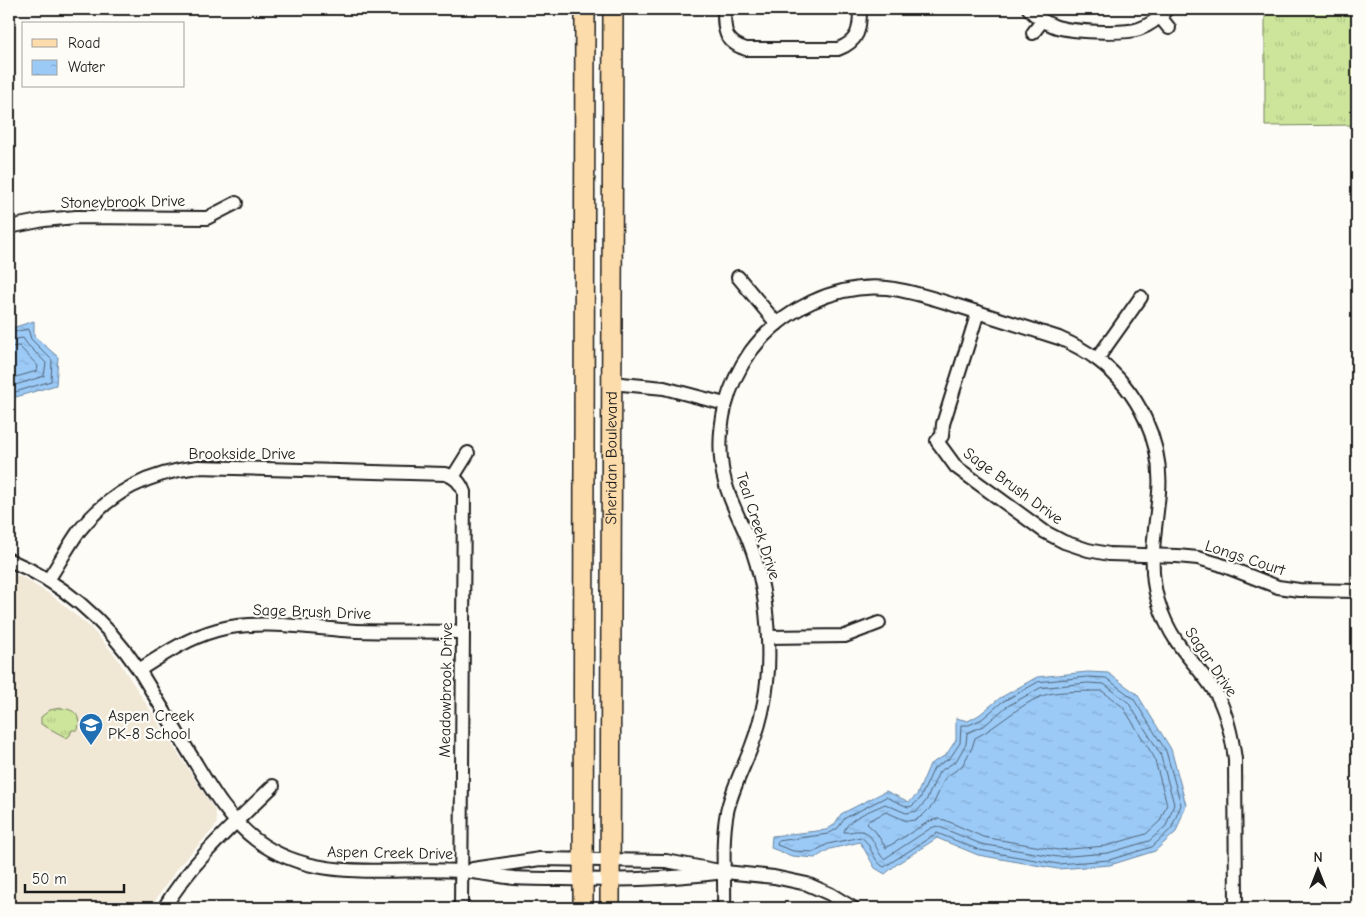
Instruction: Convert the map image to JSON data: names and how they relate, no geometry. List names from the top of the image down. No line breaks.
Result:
{"streets":{"main road":["Sheridan Boulevard"],"street":["Stoneybrook Drive","Brookside Drive","Sage Brush Drive","Teal Creek Drive","Longs Court","Sagar Drive","Meadowbrook Drive","Aspen Creek Drive"]},"crossings":[["Brookside Drive","Meadowbrook Drive"],["Brookside Drive","Aspen Creek Drive"],["Sheridan Boulevard","Aspen Creek Drive"],["Sage Brush Drive","Teal Creek Drive"],["Sage Brush Drive","Longs Court"],["Sage Brush Drive","Sagar Drive"],["Sage Brush Drive","Meadowbrook Drive"],["Sage Brush Drive","Aspen Creek Drive"],["Teal Creek Drive","Aspen Creek Drive"],["Longs Court","Sagar Drive"],["Meadowbrook Drive","Aspen Creek Drive"]],"places":{"school or university":["Aspen Creek PK-8 School"]},"legend":["Road","Water"],"scale_bar":"50 m","north":"top"}
